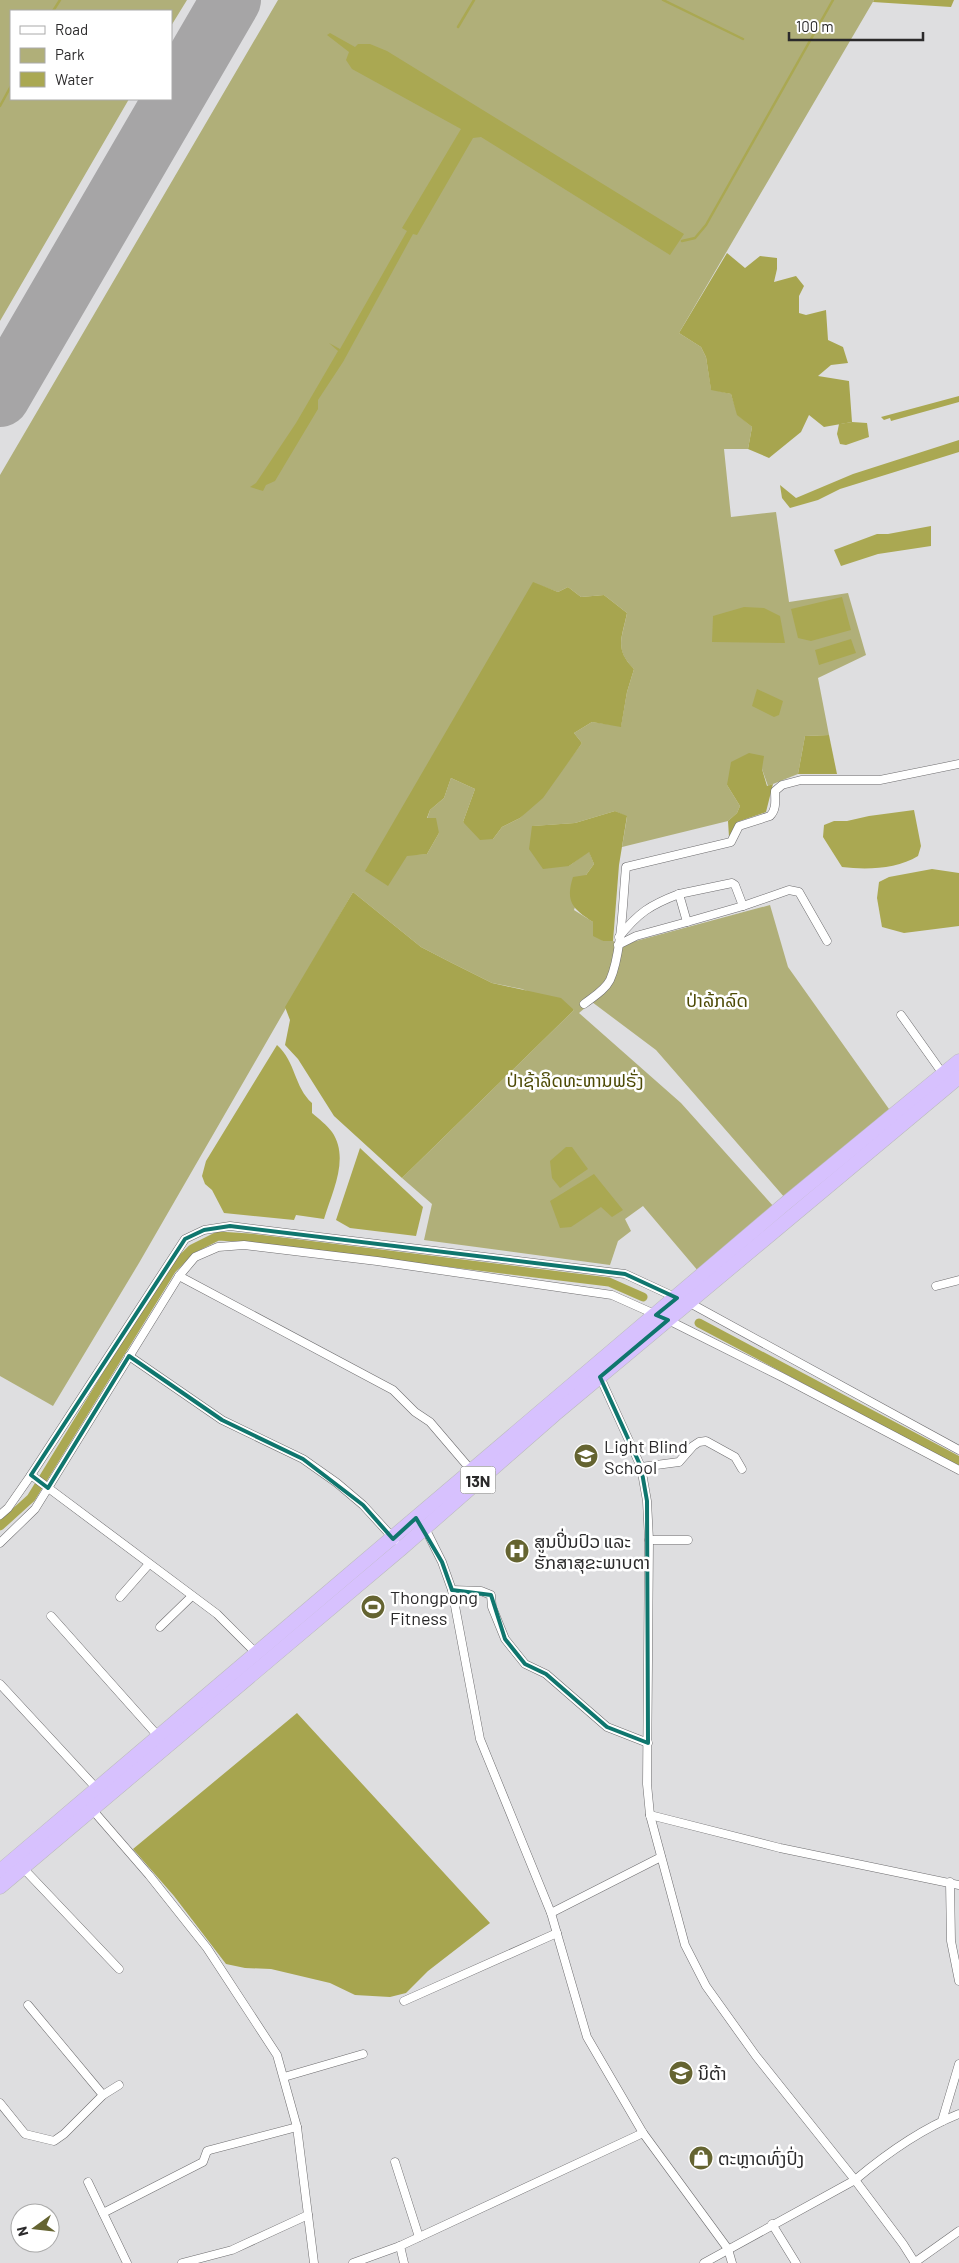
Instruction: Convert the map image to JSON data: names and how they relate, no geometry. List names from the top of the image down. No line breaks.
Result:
{"streets":{"highway":["13N"]},"parks":["ປ່າລ້ກລົດ","ປ່າຊ້າລິດທະຫານຟຣັ່ງ"],"places":{"school or university":["Light Blind School","ນິຕ້າ"],"hospital":["ສູນປິ່ນປົວ ແລະ ຮັກສາສຸຂະພາບຕາ"],"sports":["Thongpong Fitness"],"shop":["ຕະຫຼາດທົ່ງປົ່ງ"]},"legend":["Road","Park","Water"],"scale_bar":"100 m","north":"left"}
